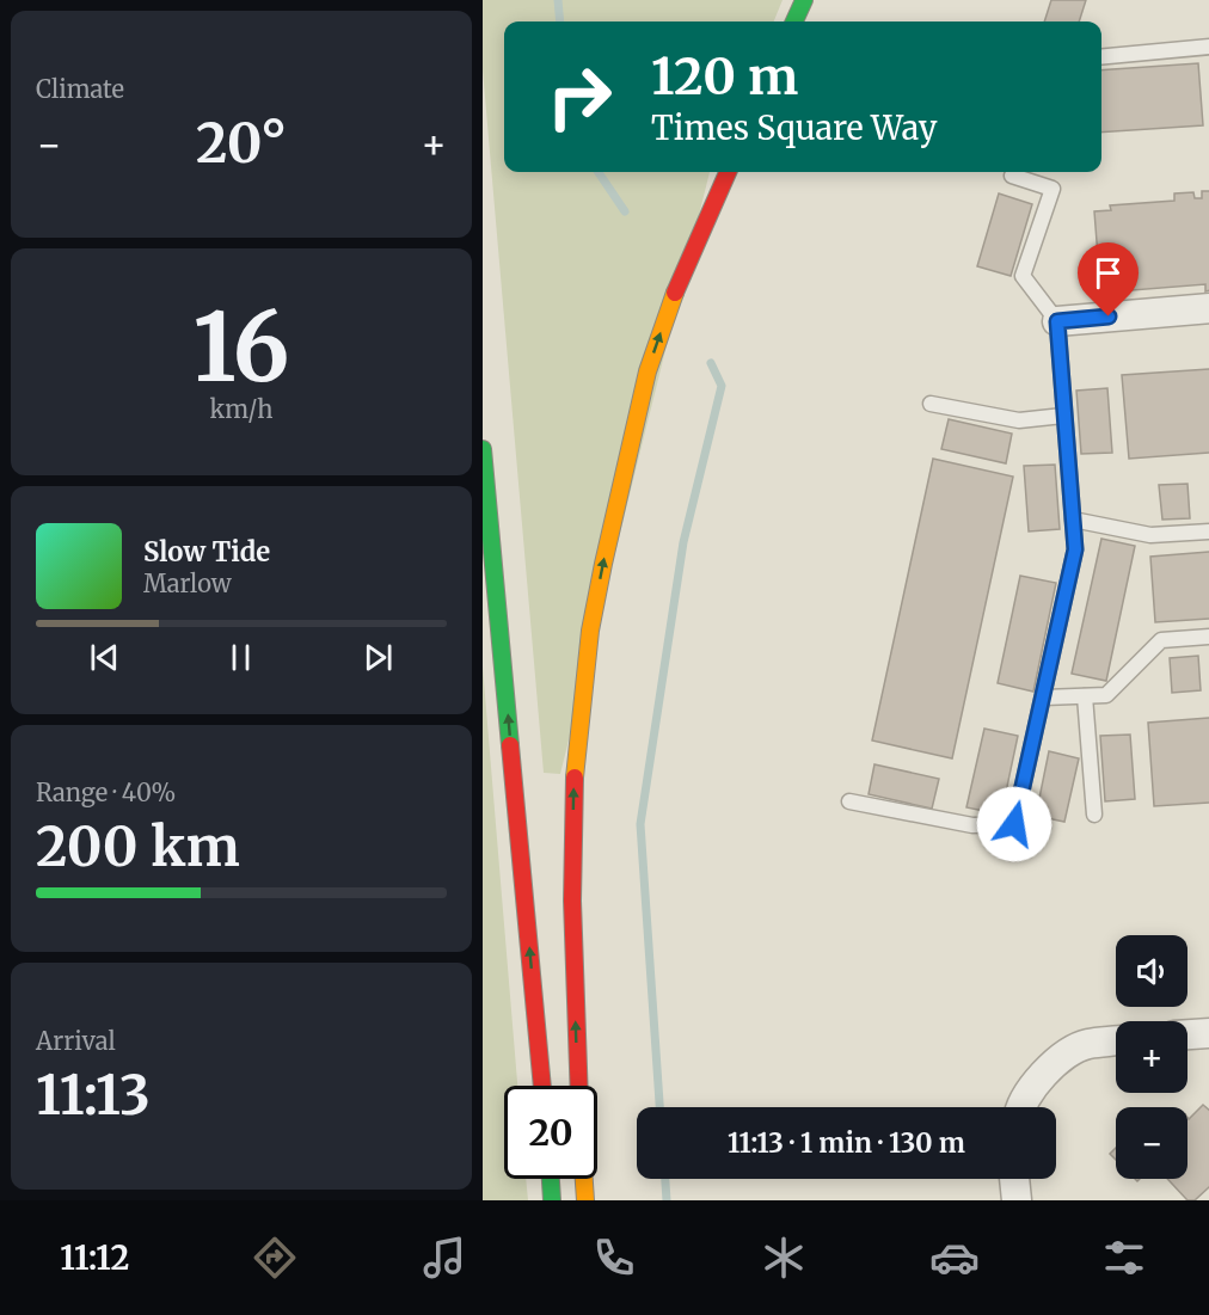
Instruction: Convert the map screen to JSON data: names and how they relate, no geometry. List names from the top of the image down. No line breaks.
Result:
{"page":{"tile":["Climate",["16","km/h"],["Range · 40%","200 km"],["Arrival","11:13"]],"turn":["120 m","Times Square Way"],"heat":["−","20°","+"],"song":["Slow Tide","Marlow"],"map_buttons":["+","−"],"limit":"20","trip":"11:13 · 1 min · 130 m","tabs":"11:12"}}
